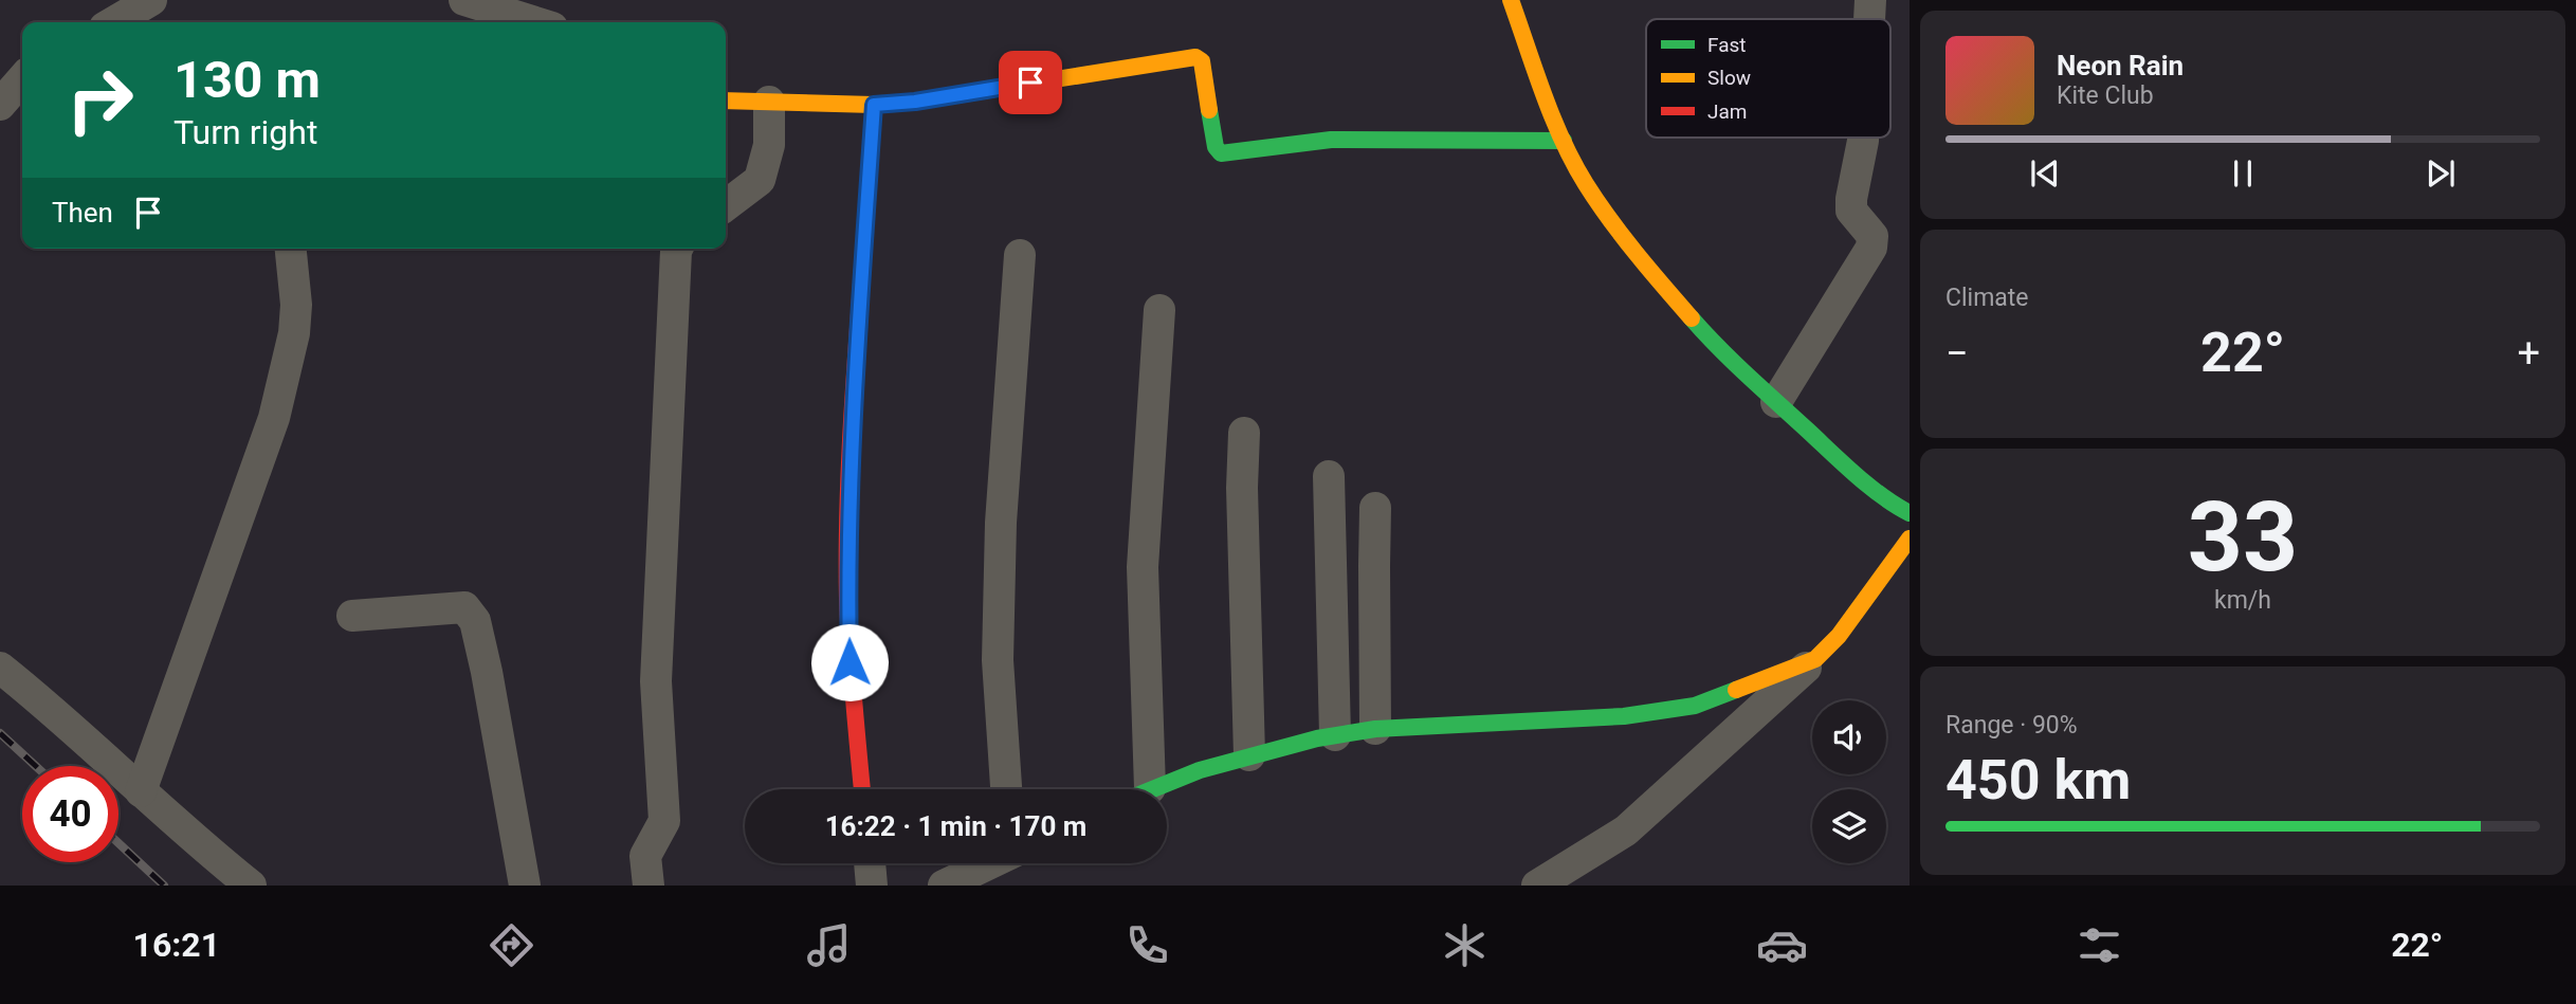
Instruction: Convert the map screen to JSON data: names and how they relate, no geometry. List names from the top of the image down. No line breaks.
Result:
{"legend":["Fast","Slow","Jam"],"page":{"turn":["130 m","Turn right"],"song":["Neon Rain","Kite Club"],"then":"Then","tile":["Climate",["33","km/h"],["Range · 90%","450 km"]],"heat":["−","22°","+"],"limit":"40","trip":"16:22 · 1 min · 170 m","tabs":["16:21","22°"]}}
